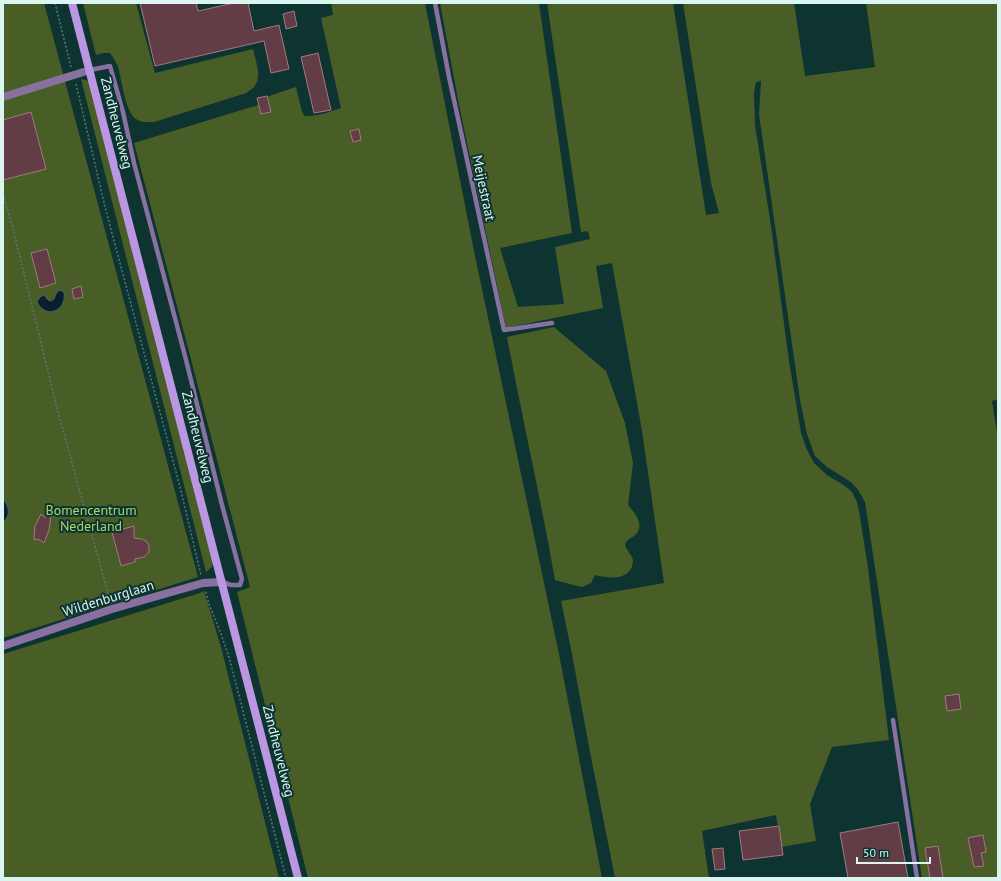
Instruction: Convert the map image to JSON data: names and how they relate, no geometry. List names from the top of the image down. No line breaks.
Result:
{"streets":{"main road":["Zandheuvelweg"],"street":["Wildenburglaan"],"lane":["Meijestraat"]},"crossings":[["Zandheuvelweg","Wildenburglaan"]],"parks":["Bomencentrum Nederland"],"scale_bar":"50 m"}
